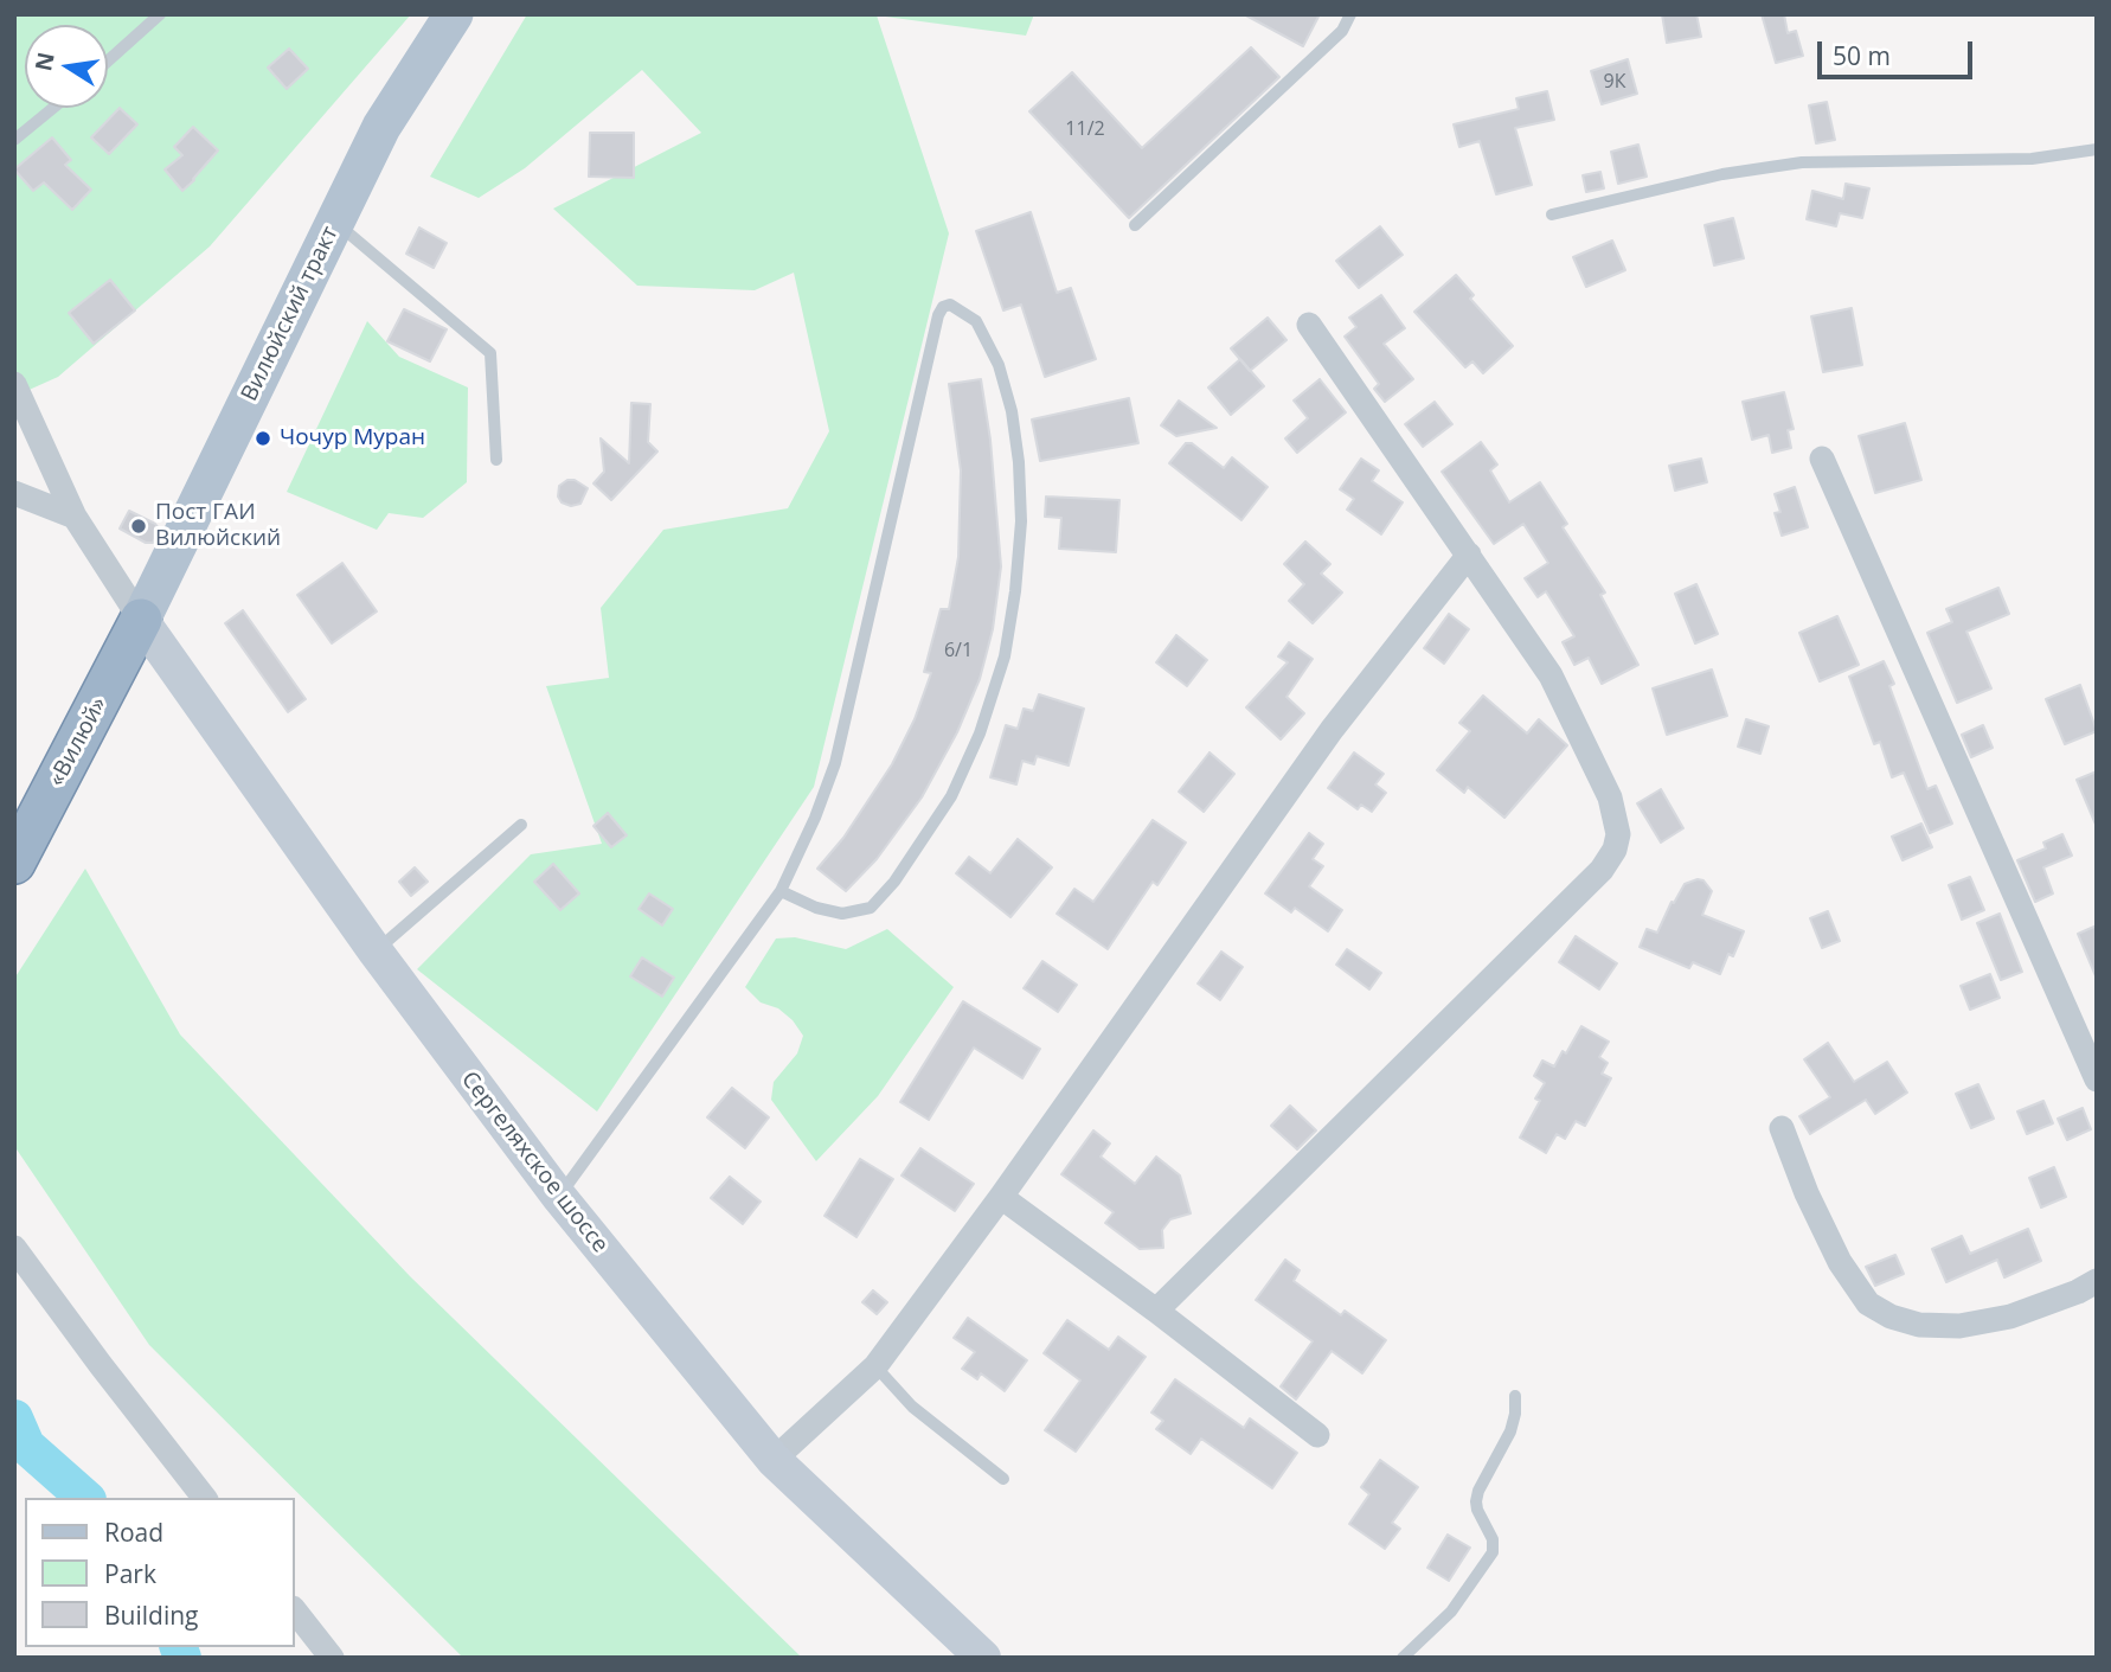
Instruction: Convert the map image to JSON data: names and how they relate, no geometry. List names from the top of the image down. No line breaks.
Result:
{"streets":{"highway":["«Вилюй»"],"main road":["Вилюйский тракт","Сергеляхское шоссе"]},"crossings":[["Вилюйский тракт","«Вилюй»"],["Вилюйский тракт","Сергеляхское шоссе"],["«Вилюй»","Сергеляхское шоссе"]],"places":["Чочур Муран","Пост ГАИ Вилюйский"],"house_numbers":["9К","11/2","6/1"],"legend":["Road","Park","Building"],"scale_bar":"50 m","north":"left"}
